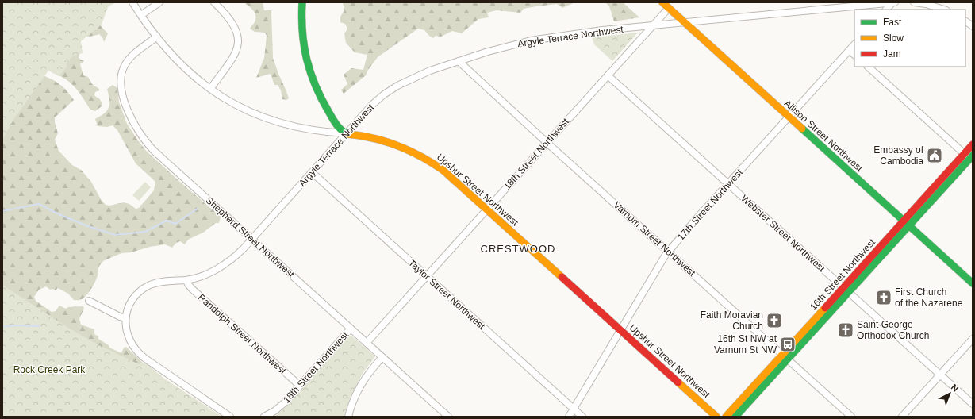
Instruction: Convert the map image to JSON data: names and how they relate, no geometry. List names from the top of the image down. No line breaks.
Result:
{"streets":{"street":["Argyle Terrace Northwest","Allison Street Northwest","18th Street Northwest","Upshur Street Northwest","17th Street Northwest","Webster Street Northwest","Shepherd Street Northwest","Varnum Street Northwest","16th Street Northwest","Taylor Street Northwest","Randolph Street Northwest"]},"crossings":[["Argyle Terrace Northwest","Allison Street Northwest"],["Argyle Terrace Northwest","18th Street Northwest"],["Argyle Terrace Northwest","Upshur Street Northwest"],["Argyle Terrace Northwest","Shepherd Street Northwest"],["Argyle Terrace Northwest","Varnum Street Northwest"],["Argyle Terrace Northwest","Taylor Street Northwest"],["Argyle Terrace Northwest","Randolph Street Northwest"],["Allison Street Northwest","18th Street Northwest"],["Allison Street Northwest","17th Street Northwest"],["Allison Street Northwest","16th Street Northwest"],["18th Street Northwest","Upshur Street Northwest"],["18th Street Northwest","Webster Street Northwest"],["18th Street Northwest","Shepherd Street Northwest"],["18th Street Northwest","Varnum Street Northwest"],["18th Street Northwest","Taylor Street Northwest"],["18th Street Northwest","Randolph Street Northwest"],["Upshur Street Northwest","17th Street Northwest"],["Upshur Street Northwest","Shepherd Street Northwest"],["17th Street Northwest","Webster Street Northwest"],["17th Street Northwest","Varnum Street Northwest"],["17th Street Northwest","Taylor Street Northwest"],["Webster Street Northwest","16th Street Northwest"],["Varnum Street Northwest","16th Street Northwest"]],"districts":["CRESTWOOD"],"parks":["Rock Creek Park"],"places":{"public building":["Embassy of Cambodia"],"church":["First Church of the Nazarene","Faith Moravian Church","Saint George Orthodox Church"],"bus stop":["16th St NW at Varnum St NW"]},"legend":["Fast","Slow","Jam"],"north":"top right"}
